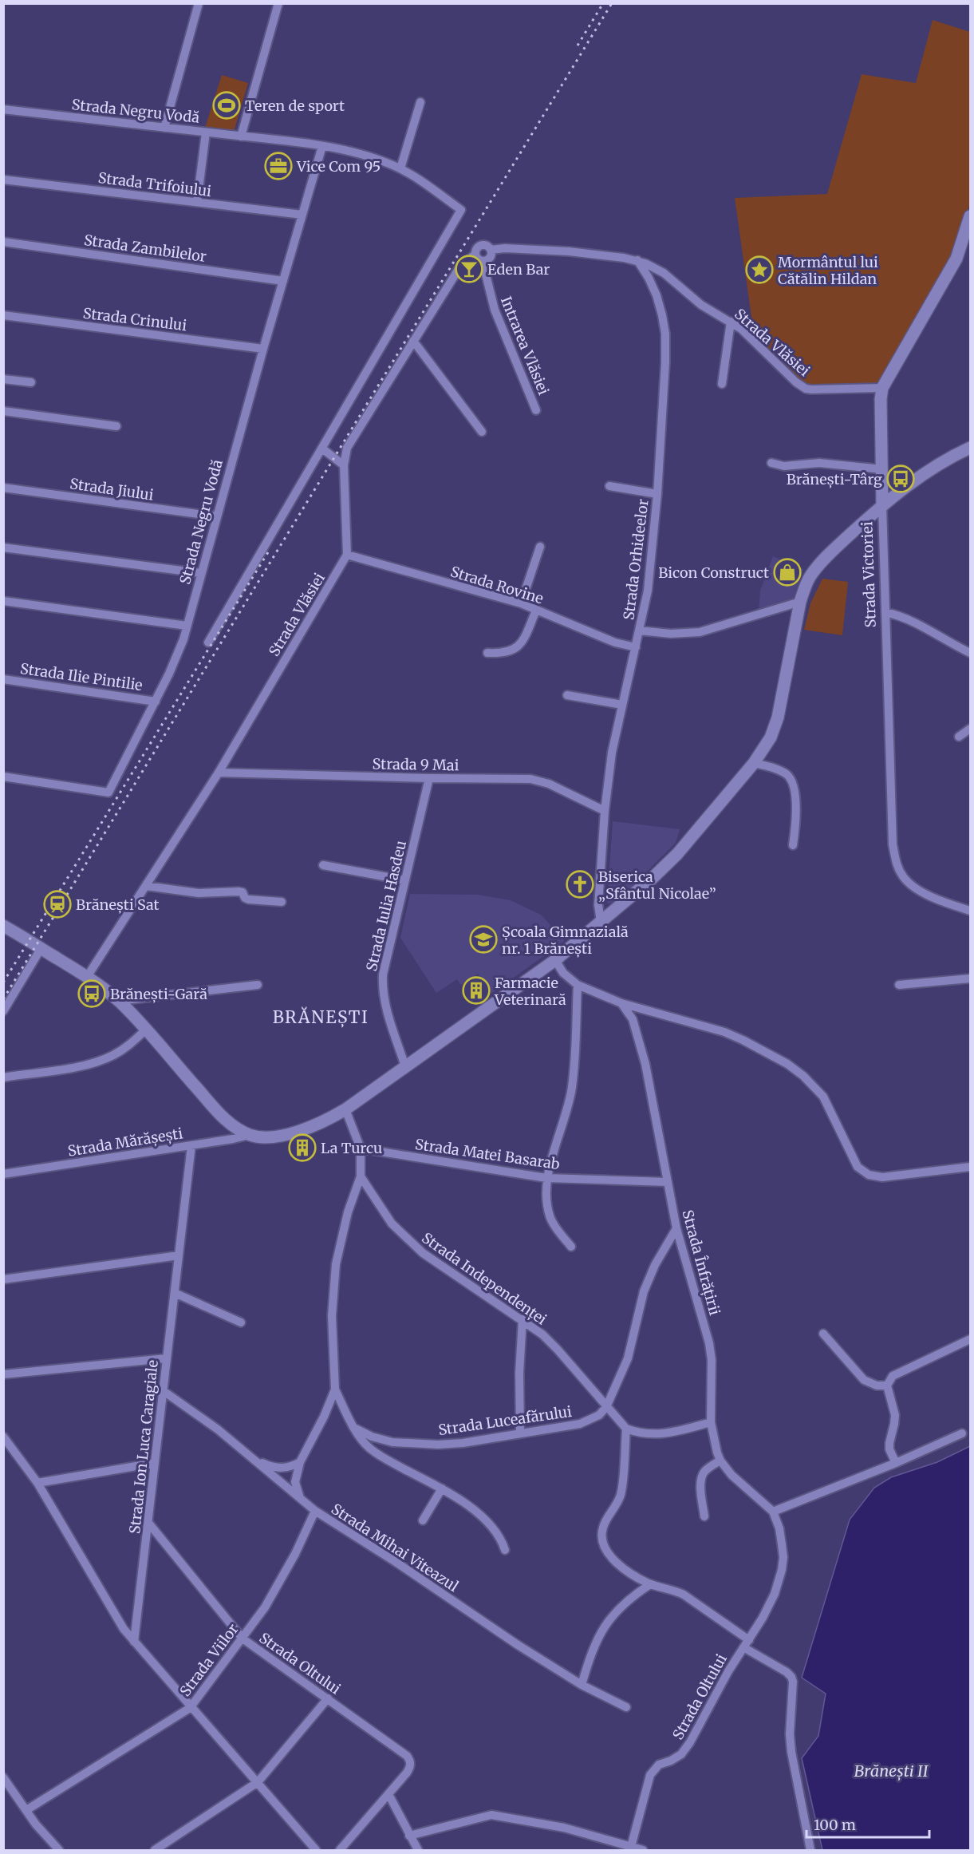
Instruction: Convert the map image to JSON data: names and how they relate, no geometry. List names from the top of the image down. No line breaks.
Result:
{"streets":{"main road":["Strada Victoriei"],"street":["Strada Negru Vodă","Strada Trifoiului","Strada Zambilelor","Strada Crinului","Strada Vlăsiei","Intrarea Vlăsiei","Strada Jiului","Strada Orhideelor","Strada Rovine","Strada Ilie Pintilie","Strada 9 Mai","Strada Iulia Hasdeu","Strada Mărășești","Strada Matei Basarab","Strada Înfrățirii","Strada Independenței","Strada Luceafărului","Strada Ion Luca Caragiale","Strada Mihai Viteazul","Strada Viilor","Strada Oltului"]},"crossings":[["Strada Negru Vodă","Strada Trifoiului"],["Strada Negru Vodă","Strada Zambilelor"],["Strada Negru Vodă","Strada Crinului"],["Strada Negru Vodă","Strada Jiului"],["Strada Negru Vodă","Strada Ilie Pintilie"],["Strada Vlăsiei","Intrarea Vlăsiei"],["Strada Vlăsiei","Strada Orhideelor"],["Strada Vlăsiei","Strada Victoriei"],["Strada Vlăsiei","Strada Rovine"],["Strada Vlăsiei","Strada 9 Mai"],["Strada Orhideelor","Strada Rovine"],["Strada Orhideelor","Strada 9 Mai"],["Strada 9 Mai","Strada Iulia Hasdeu"],["Strada Mărășești","Strada Ion Luca Caragiale"],["Strada Matei Basarab","Strada Înfrățirii"],["Strada Independenței","Strada Luceafărului"],["Strada Ion Luca Caragiale","Strada Mihai Viteazul"],["Strada Ion Luca Caragiale","Strada Oltului"],["Strada Mihai Viteazul","Strada Viilor"],["Strada Viilor","Strada Oltului"]],"districts":["BRĂNEȘTI"],"water":["Brănești II"],"places":{"sports":["Teren de sport"],"office":["Vice Com 95"],"bar":["Eden Bar"],"place":["Mormântul lui Cătălin Hildan"],"bus stop":["Brănești-Târg","Brănești-Gară"],"shop":["Bicon Construct"],"church":["Biserica „Sfântul Nicolae”"],"station":["Brănești Sat"],"school or university":["Școala Gimnazială nr. 1 Brănești"],"building":["Farmacie Veterinară","La Turcu"]},"scale_bar":"100 m"}
